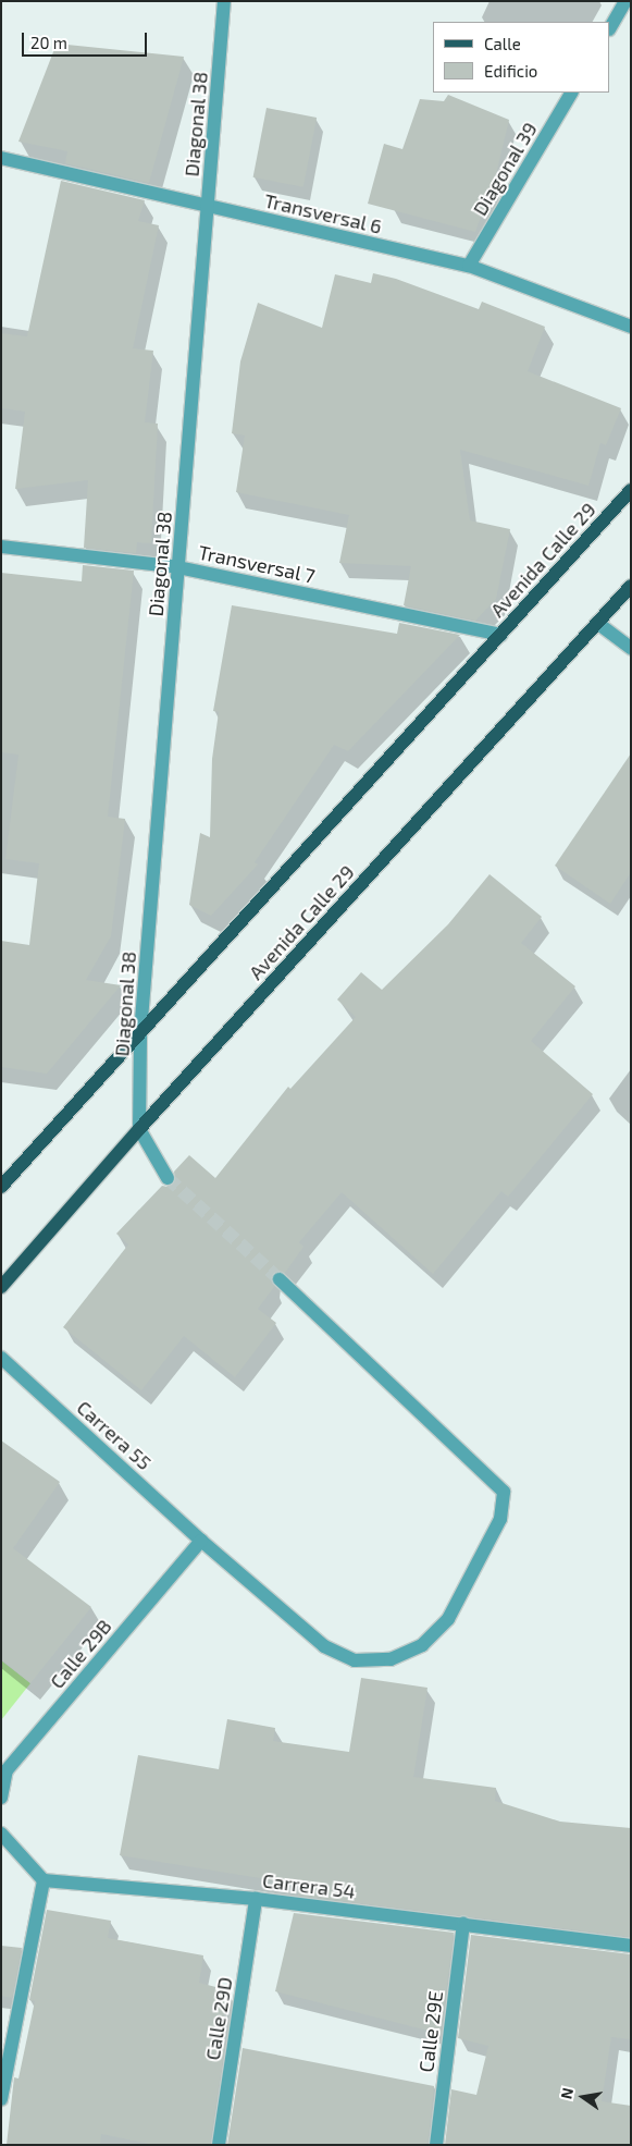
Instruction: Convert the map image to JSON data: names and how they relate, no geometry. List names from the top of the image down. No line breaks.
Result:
{"streets":{"main road":["Avenida Calle 29"],"street":["Diagonal 38","Diagonal 39","Transversal 6","Transversal 7","Carrera 55","Calle 29B","Carrera 54","Calle 29D","Calle 29E"]},"crossings":[["Diagonal 38","Transversal 6"],["Diagonal 38","Avenida Calle 29"],["Diagonal 38","Transversal 7"],["Diagonal 39","Transversal 6"],["Avenida Calle 29","Transversal 7"],["Carrera 55","Calle 29B"],["Carrera 54","Calle 29D"],["Carrera 54","Calle 29E"]],"legend":["Calle","Edificio"],"scale_bar":"20 m","north":"left"}
